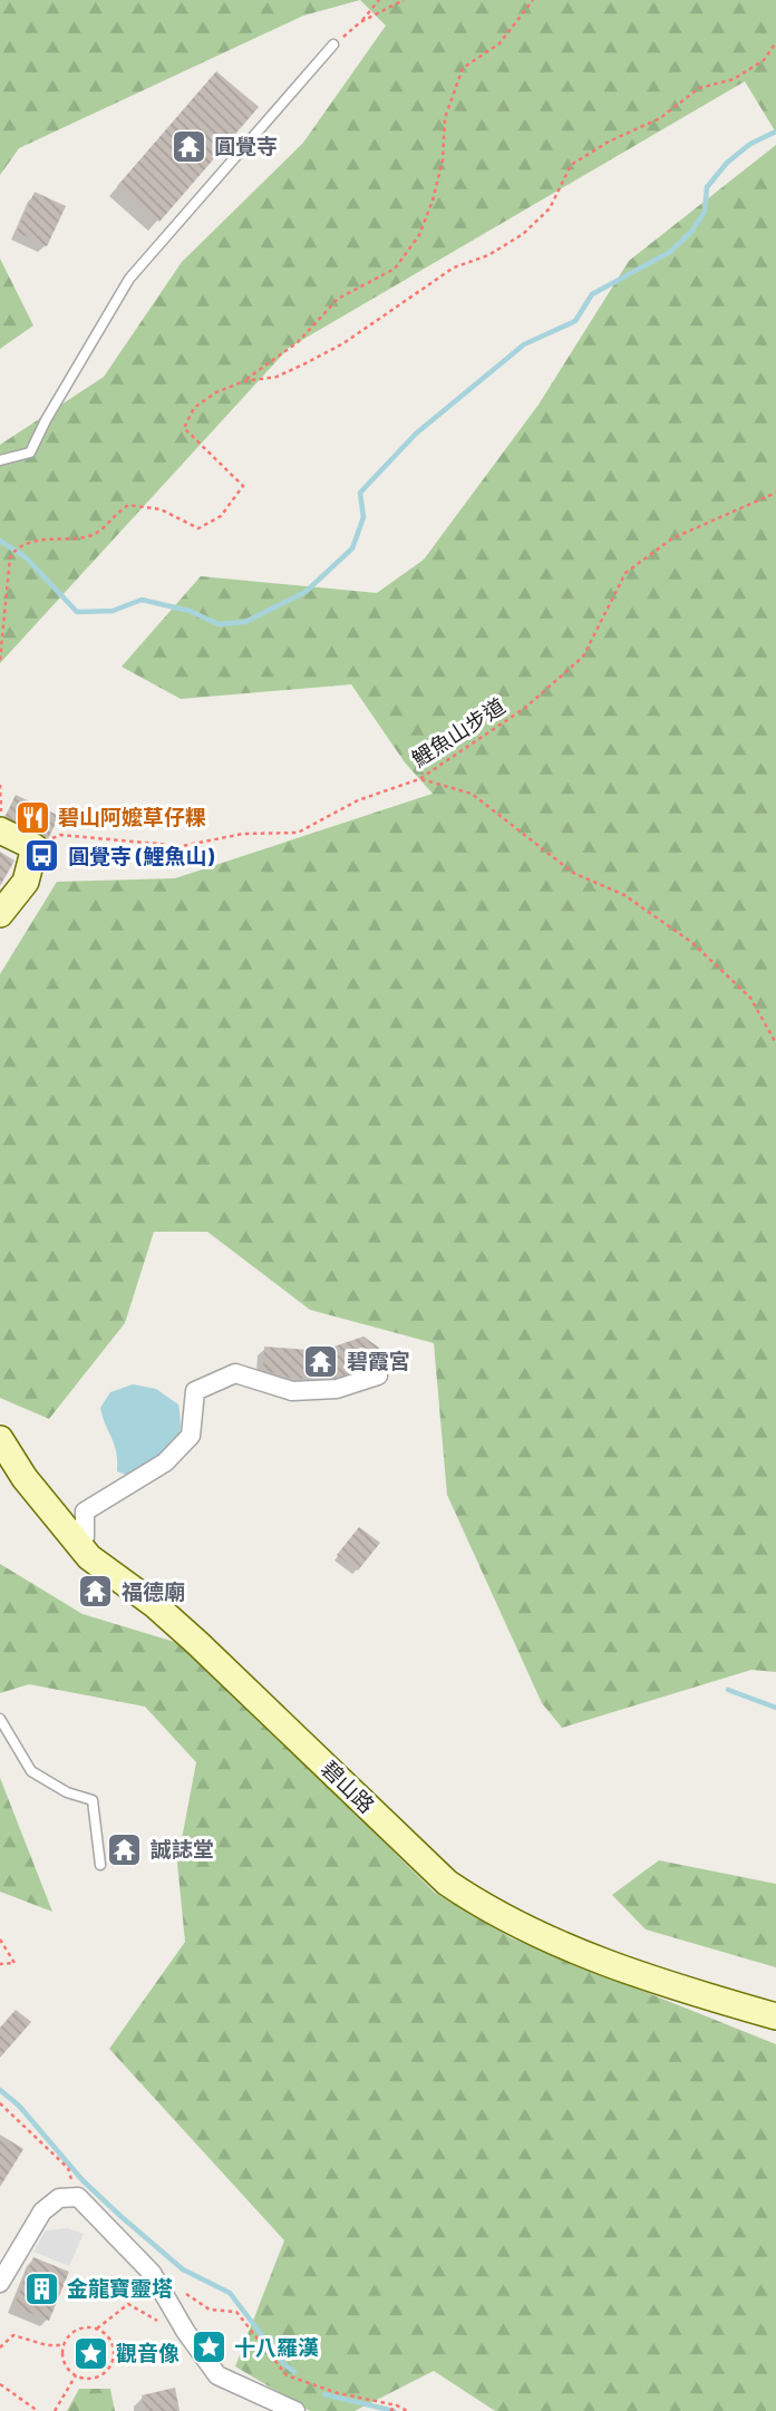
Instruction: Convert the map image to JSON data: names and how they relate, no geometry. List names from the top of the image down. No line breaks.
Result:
{"streets":{"street":["碧山路"],"path":["鯉魚山步道"]},"places":{"temple":["圓覺寺","碧霞宮","福德廟","誠誌堂"],"restaurant":["碧山阿嬤草仔粿"],"bus stop":["圓覺寺 (鯉魚山)"],"building":["金龍寶靈塔"],"place":["十八羅漢","觀音像"]}}
